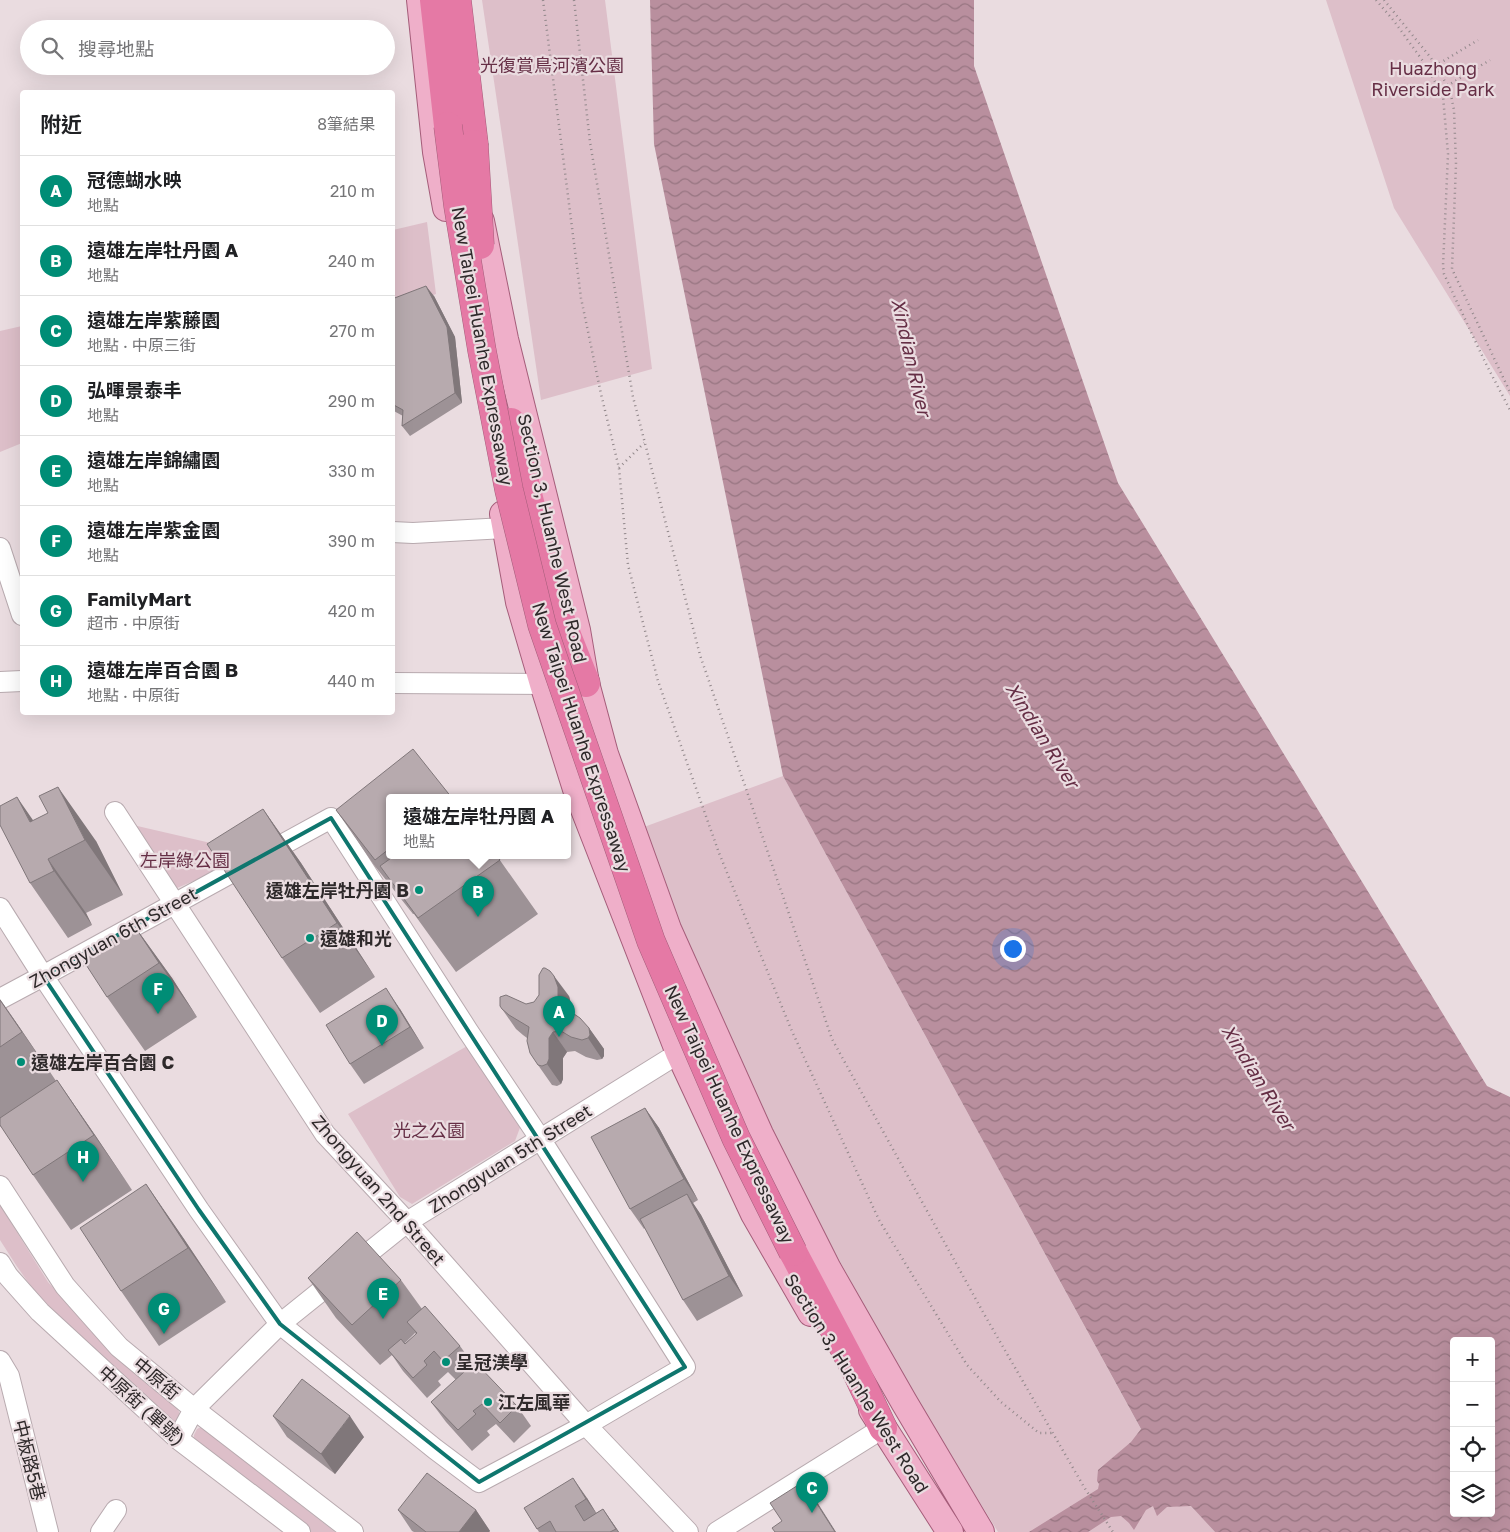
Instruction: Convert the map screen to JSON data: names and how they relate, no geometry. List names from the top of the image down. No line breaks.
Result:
{"streets":{"highway":["New Taipei Huanhe Expressaway"],"main road":["Section 3, Huanhe West Road"],"street":["Zhongyuan 6th Street","Zhongyuan 5th Street","Zhongyuan 2nd Street","中原街","中原街 (單號)","中板路5巷"]},"crossings":[["New Taipei Huanhe Expressaway","Section 3, Huanhe West Road"],["Section 3, Huanhe West Road","Zhongyuan 5th Street"],["Zhongyuan 6th Street","Zhongyuan 5th Street"],["Zhongyuan 6th Street","Zhongyuan 2nd Street"],["Zhongyuan 5th Street","Zhongyuan 2nd Street"],["Zhongyuan 5th Street","中原街"],["Zhongyuan 5th Street","中原街 (單號)"]],"water":["Xindian River"],"parks":["光復賞鳥河濱公園","Huazhong Riverside Park","左岸綠公園","光之公園"],"places":["遠雄左岸牡丹園 B","遠雄和光","遠雄左岸百合園 C","呈冠渼學","江左風華"],"page":{"search":"搜尋地點","heading":["附近","8筆結果"],"list":[{"mark":"A","name":"冠德蝴水映","note":"地點","value":"210 m"},{"mark":"B","name":"遠雄左岸牡丹園 A","note":"地點","value":"240 m"},{"mark":"C","name":"遠雄左岸紫藤園","note":"地點 · 中原三街","value":"270 m"},{"mark":"D","name":"弘暉景泰丰","note":"地點","value":"290 m"},{"mark":"E","name":"遠雄左岸錦繡園","note":"地點","value":"330 m"},{"mark":"F","name":"遠雄左岸紫金園","note":"地點","value":"390 m"},{"mark":"G","name":"FamilyMart","note":"超市 · 中原街","value":"420 m"},{"mark":"H","name":"遠雄左岸百合園 B","note":"地點 · 中原街","value":"440 m"}],"popup":["遠雄左岸牡丹園 A","地點"],"pins":["B","F","A","D","H","E","G","C"],"map_buttons":["+","−"]}}
